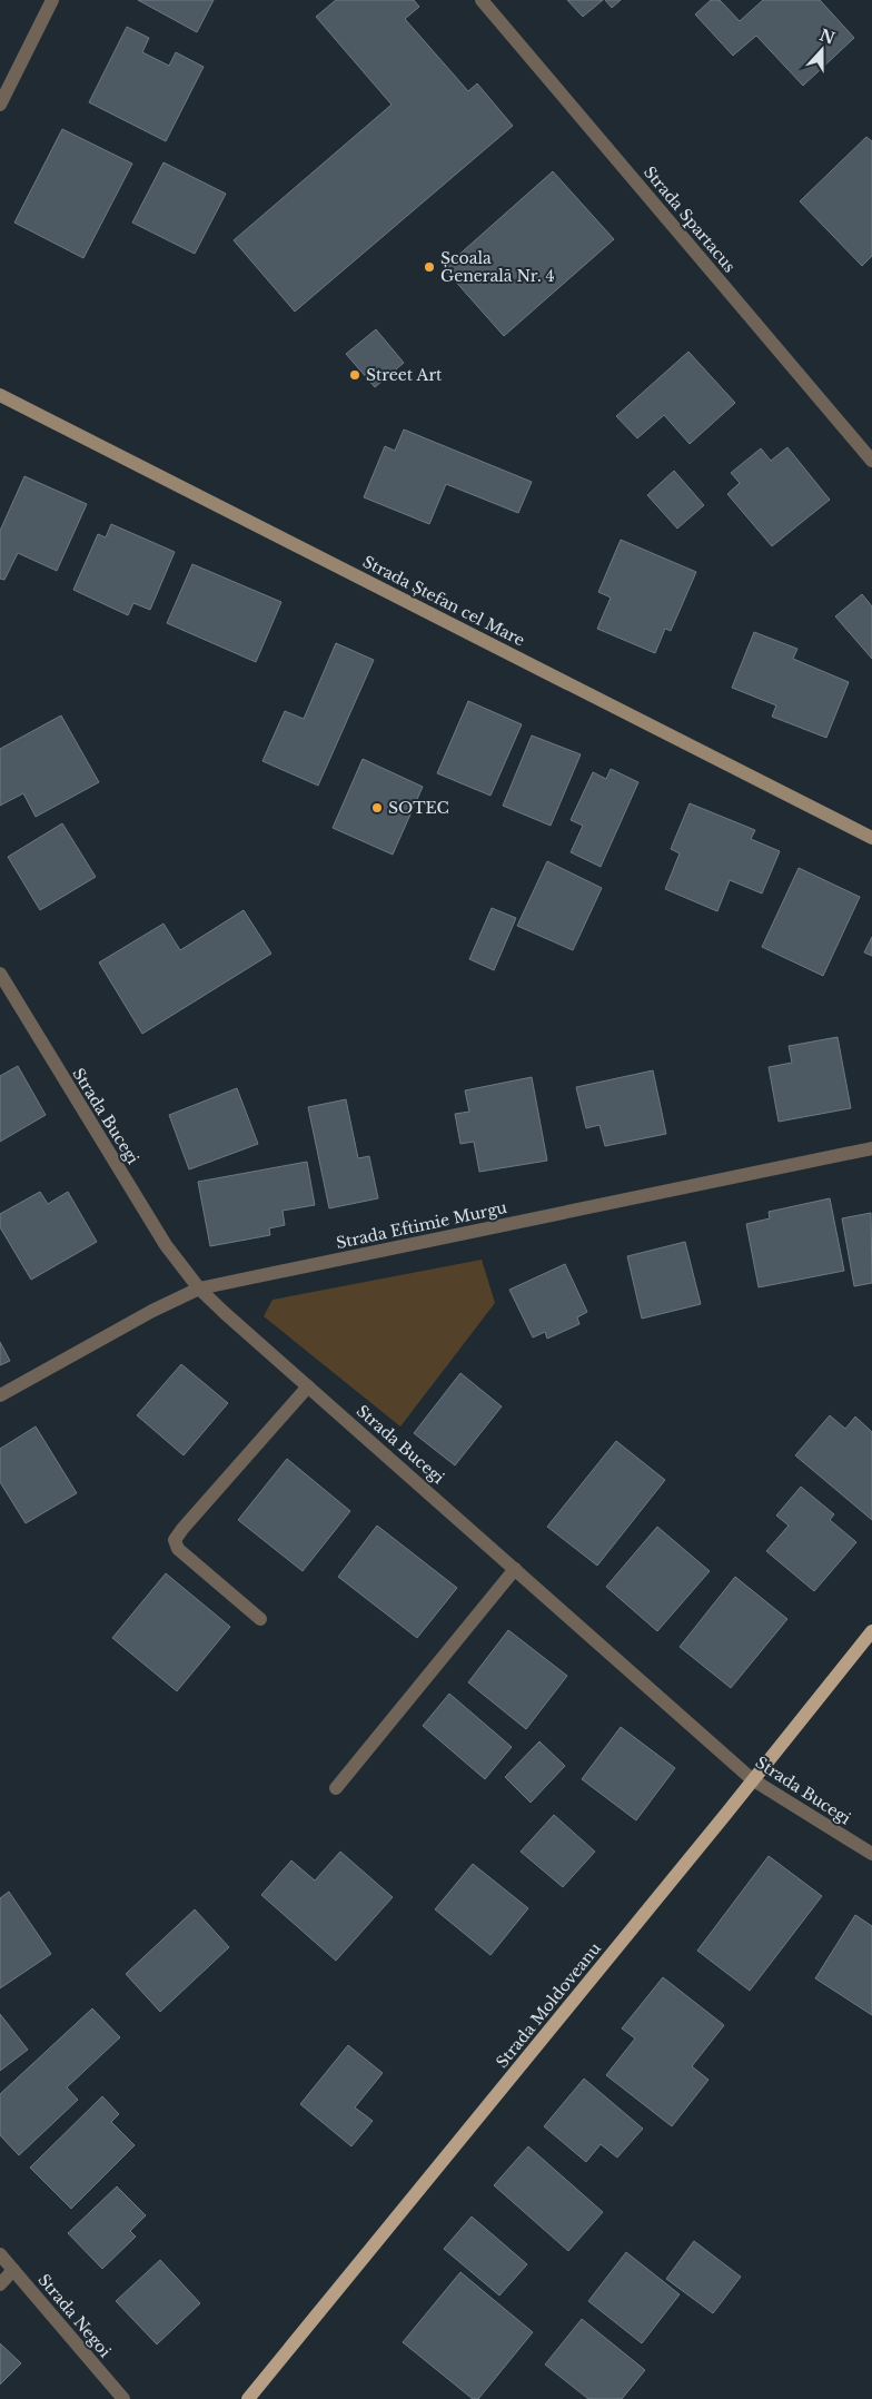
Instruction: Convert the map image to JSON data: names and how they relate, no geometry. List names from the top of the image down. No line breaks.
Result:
{"streets":{"main road":["Strada Ștefan cel Mare","Strada Moldoveanu"],"street":["Strada Spartacus","Strada Bucegi","Strada Eftimie Murgu","Strada Negoi"]},"crossings":[["Strada Bucegi","Strada Eftimie Murgu"],["Strada Bucegi","Strada Moldoveanu"]],"places":["Școala Generală Nr. 4","Street Art","SOTEC"],"north":"top"}
